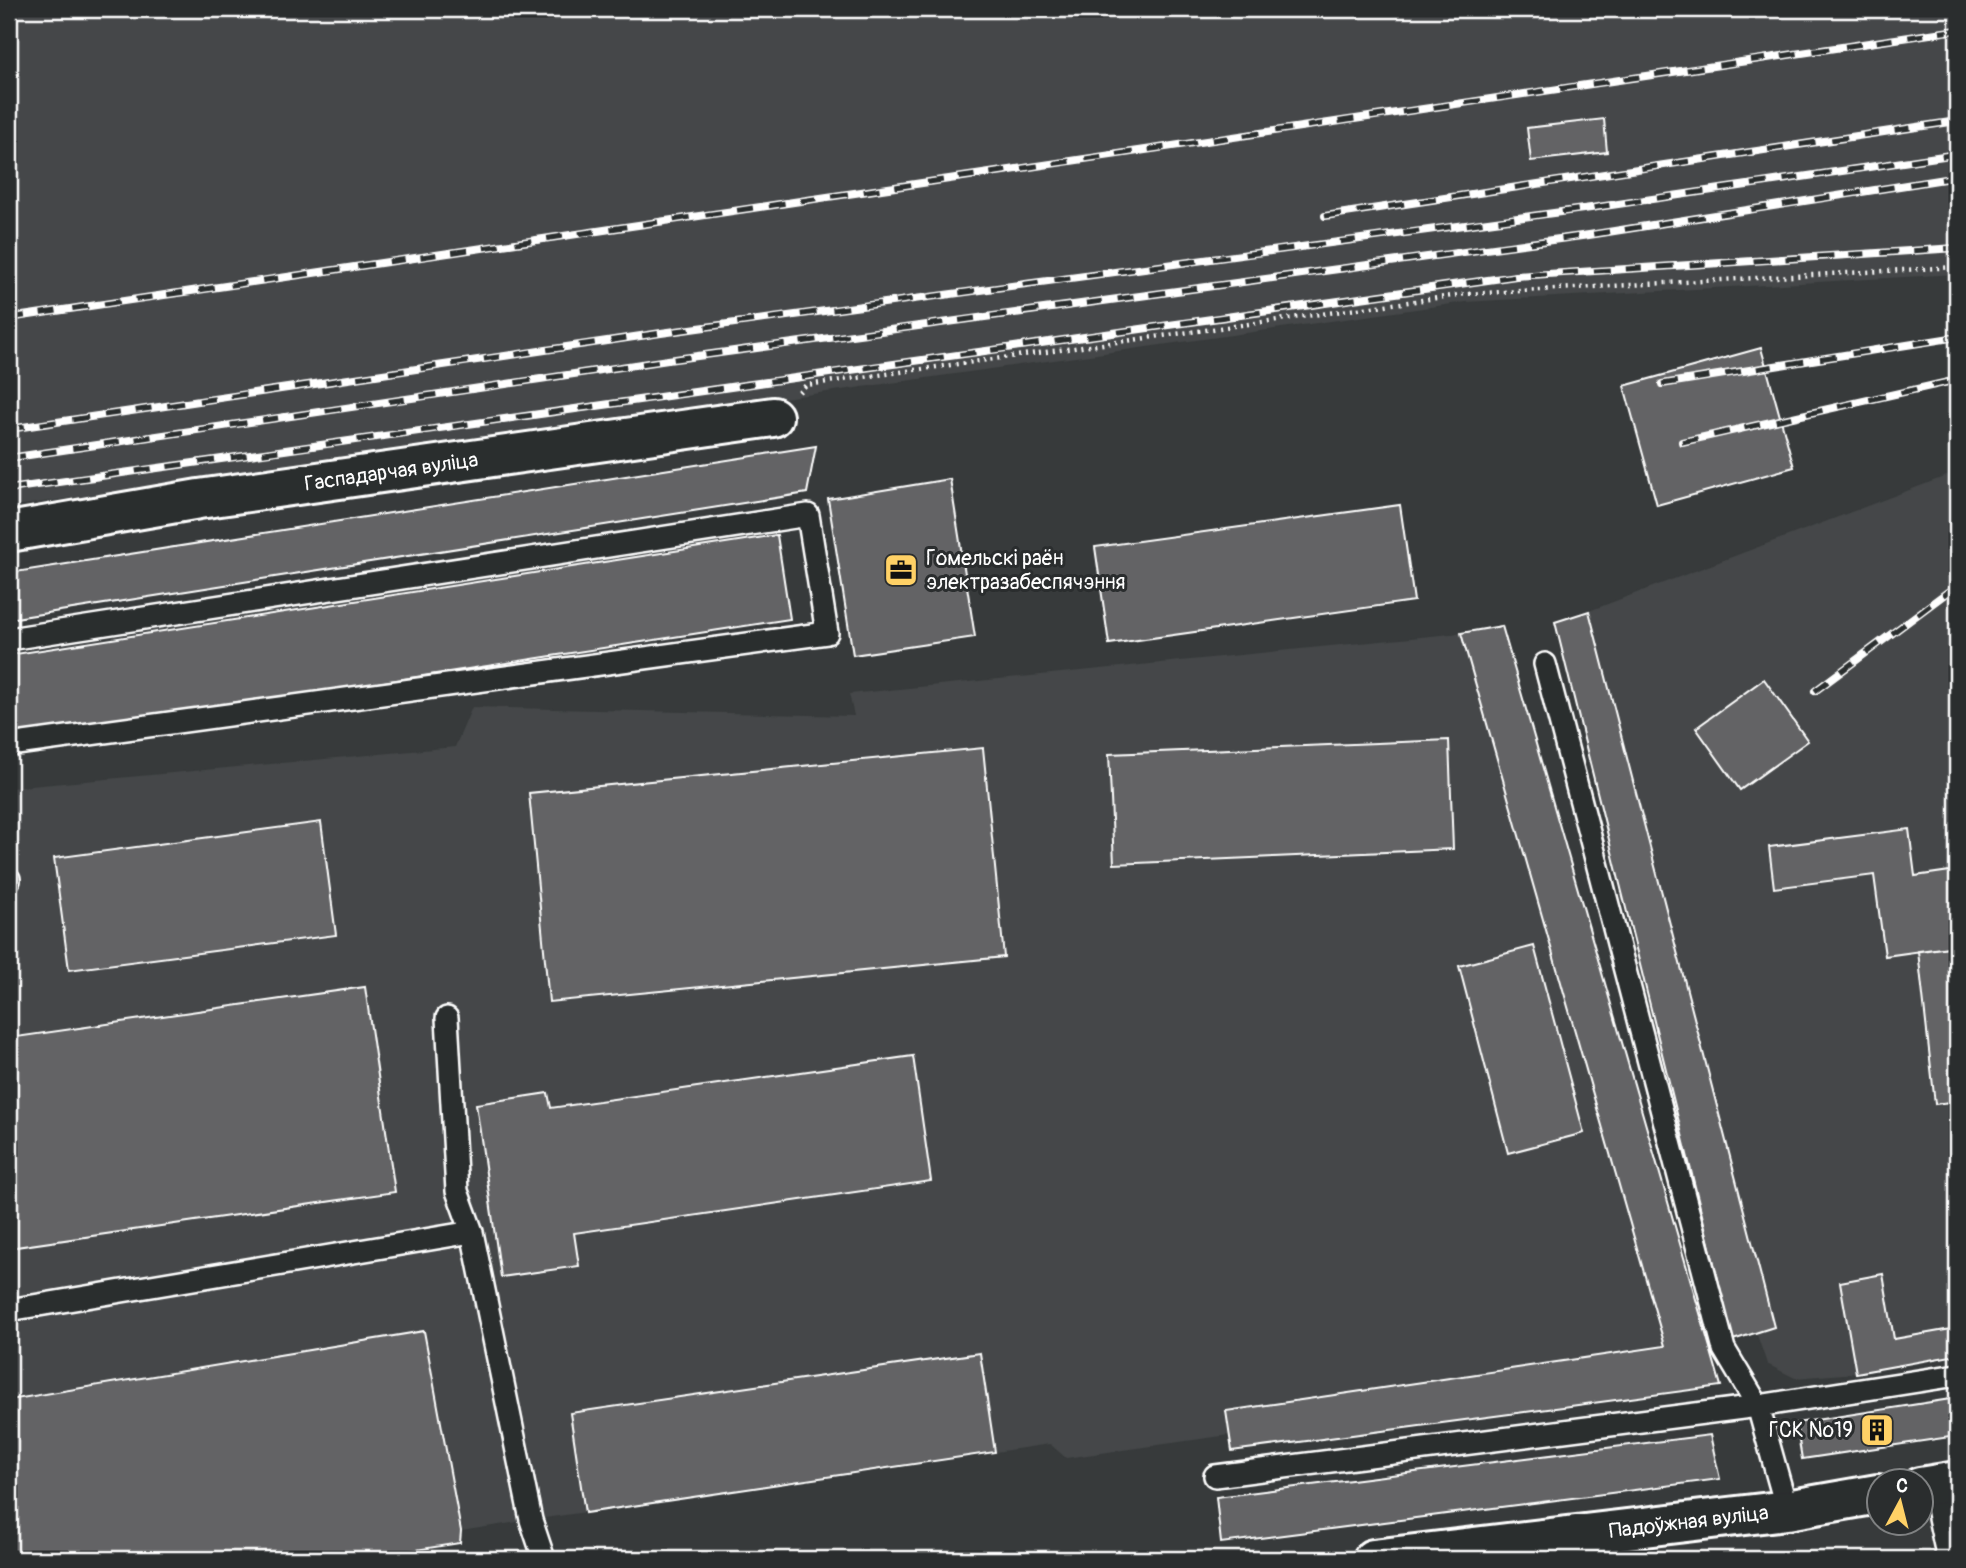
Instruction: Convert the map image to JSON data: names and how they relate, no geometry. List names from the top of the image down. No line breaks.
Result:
{"streets":{"street":["Гаспадарчая вуліца","Падоўжная вуліца"]},"places":{"office":["Гомельскі раён электразабеспячэння"],"building":["ГСК №19"]},"north":"top"}
